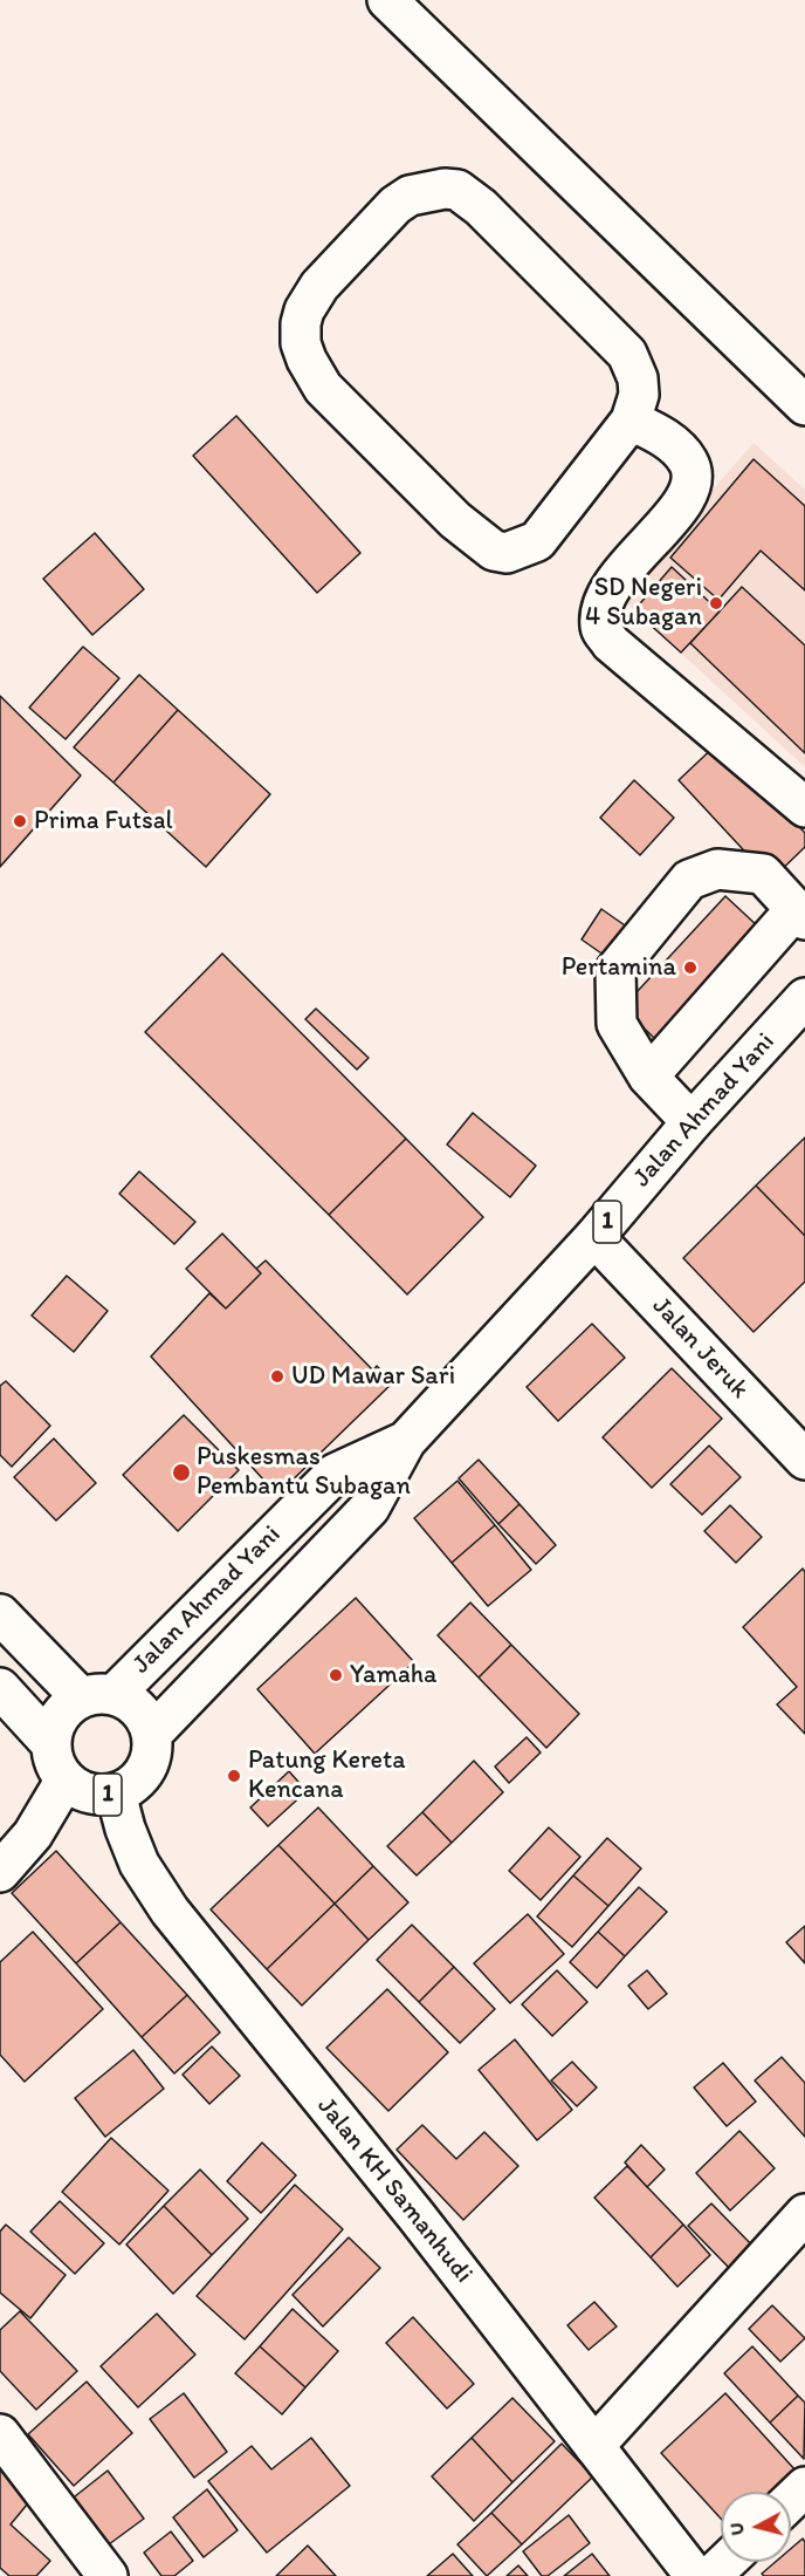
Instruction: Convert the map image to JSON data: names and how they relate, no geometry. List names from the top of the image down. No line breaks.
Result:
{"streets":{"main road":["Jalan Ahmad Yani","1","Jalan Jeruk","Jalan KH Samanhudi"]},"crossings":[["Jalan Ahmad Yani","1"],["Jalan Ahmad Yani","Jalan Jeruk"],["Jalan Ahmad Yani","Jalan KH Samanhudi"],["1","Jalan KH Samanhudi"]],"places":["SD Negeri 4 Subagan","Prima Futsal","Pertamina","UD Mawar Sari","Puskesmas Pembantu Subagan","Yamaha","Patung Kereta Kencana"],"north":"left"}
